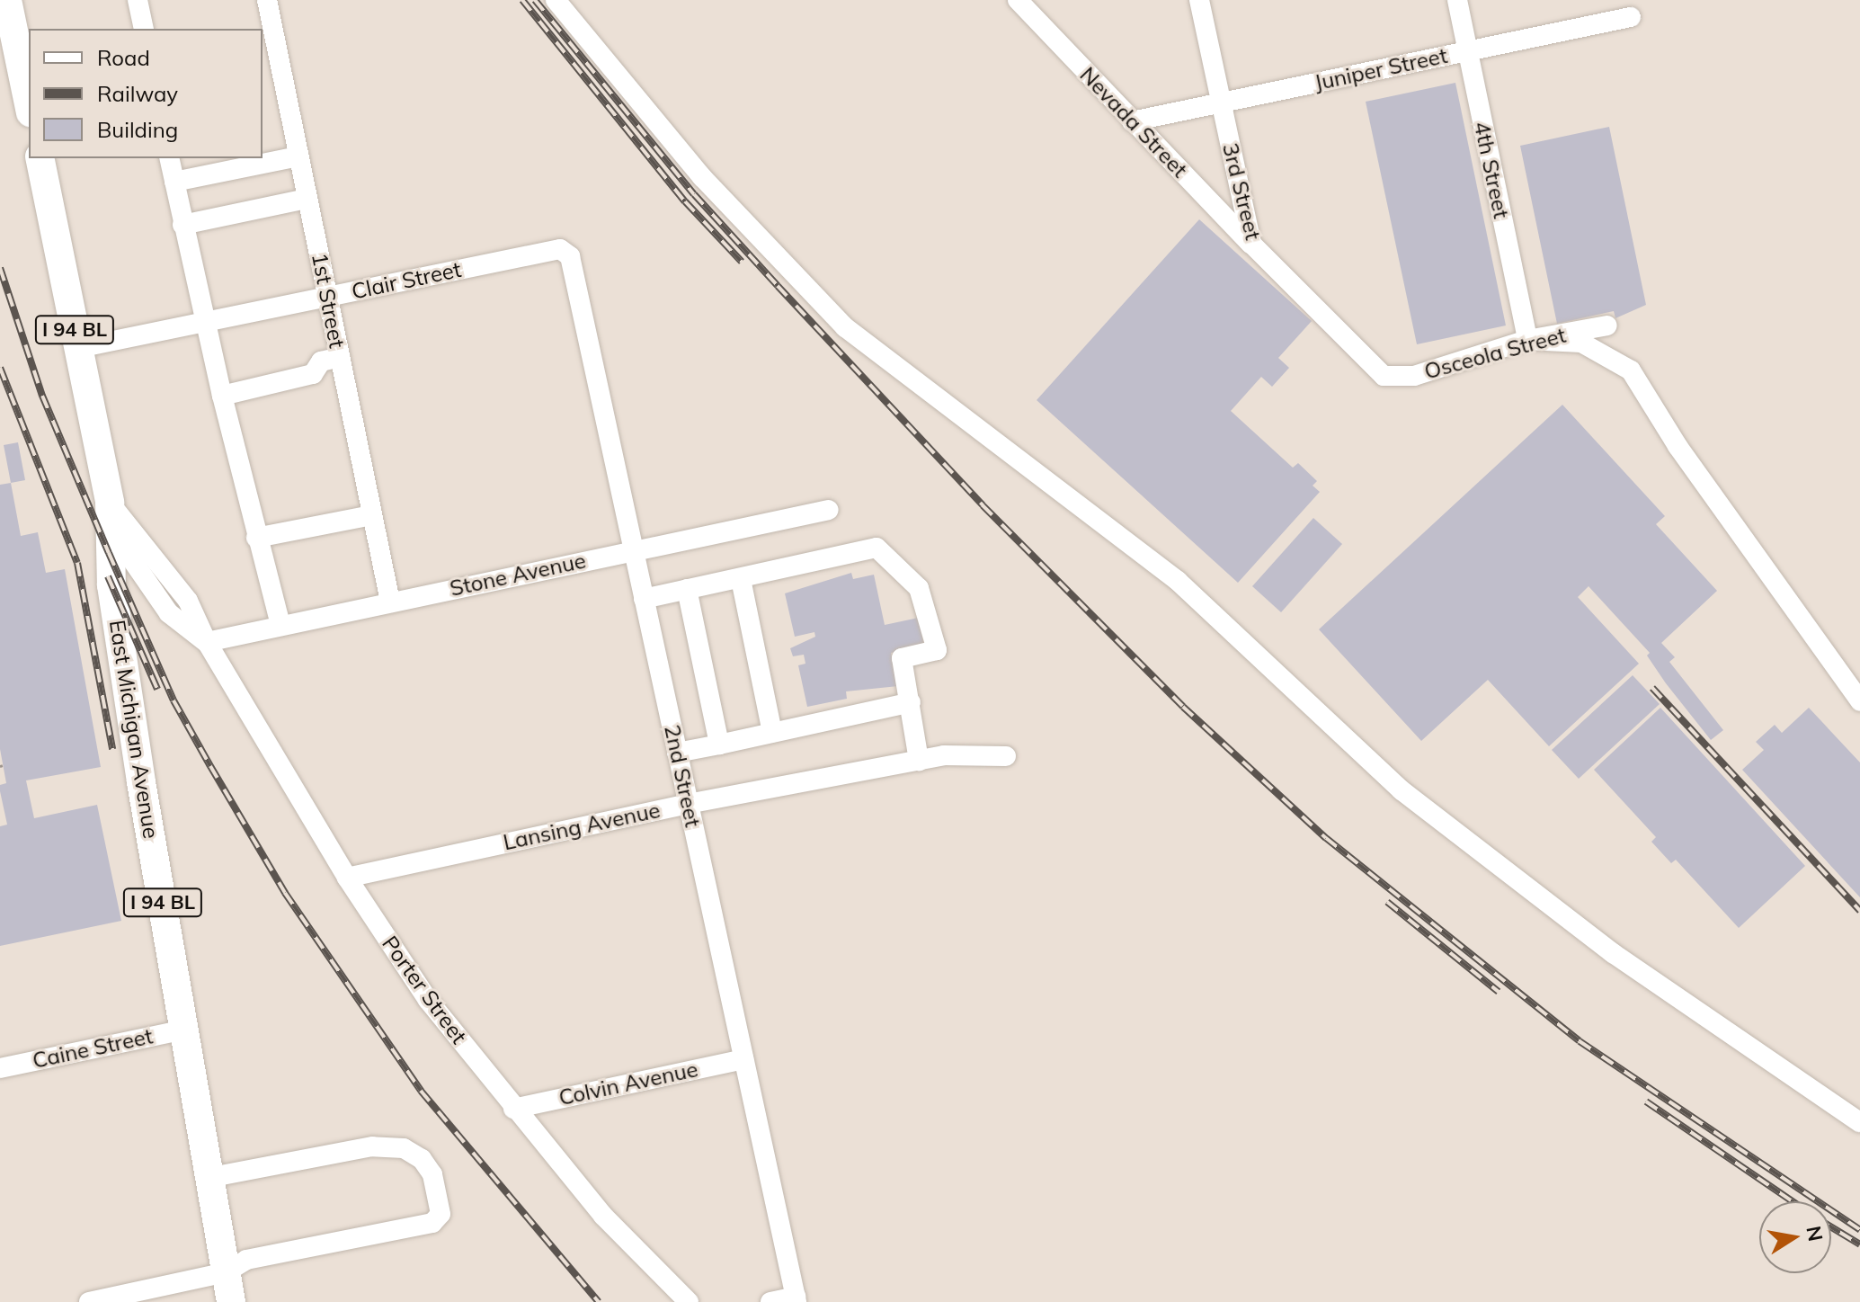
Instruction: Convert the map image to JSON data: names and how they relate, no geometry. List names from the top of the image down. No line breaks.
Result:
{"streets":{"highway":["I 94 BL","East Michigan Avenue"],"street":["Juniper Street","Nevada Street","4th Street","3rd Street","Clair Street","1st Street","Osceola Street","Stone Avenue","2nd Street","Lansing Avenue","Porter Street","Caine Street","Colvin Avenue"]},"crossings":[["Juniper Street","Nevada Street"],["Juniper Street","4th Street"],["Juniper Street","3rd Street"],["Nevada Street","3rd Street"],["4th Street","Osceola Street"],["3rd Street","Osceola Street"],["Clair Street","1st Street"],["Clair Street","East Michigan Avenue"],["Clair Street","2nd Street"],["1st Street","Stone Avenue"],["Stone Avenue","2nd Street"],["Stone Avenue","Porter Street"],["East Michigan Avenue","Porter Street"],["East Michigan Avenue","Caine Street"],["2nd Street","Lansing Avenue"],["2nd Street","Colvin Avenue"],["Lansing Avenue","Porter Street"],["Porter Street","Colvin Avenue"]],"legend":["Road","Railway","Building"],"north":"right"}
